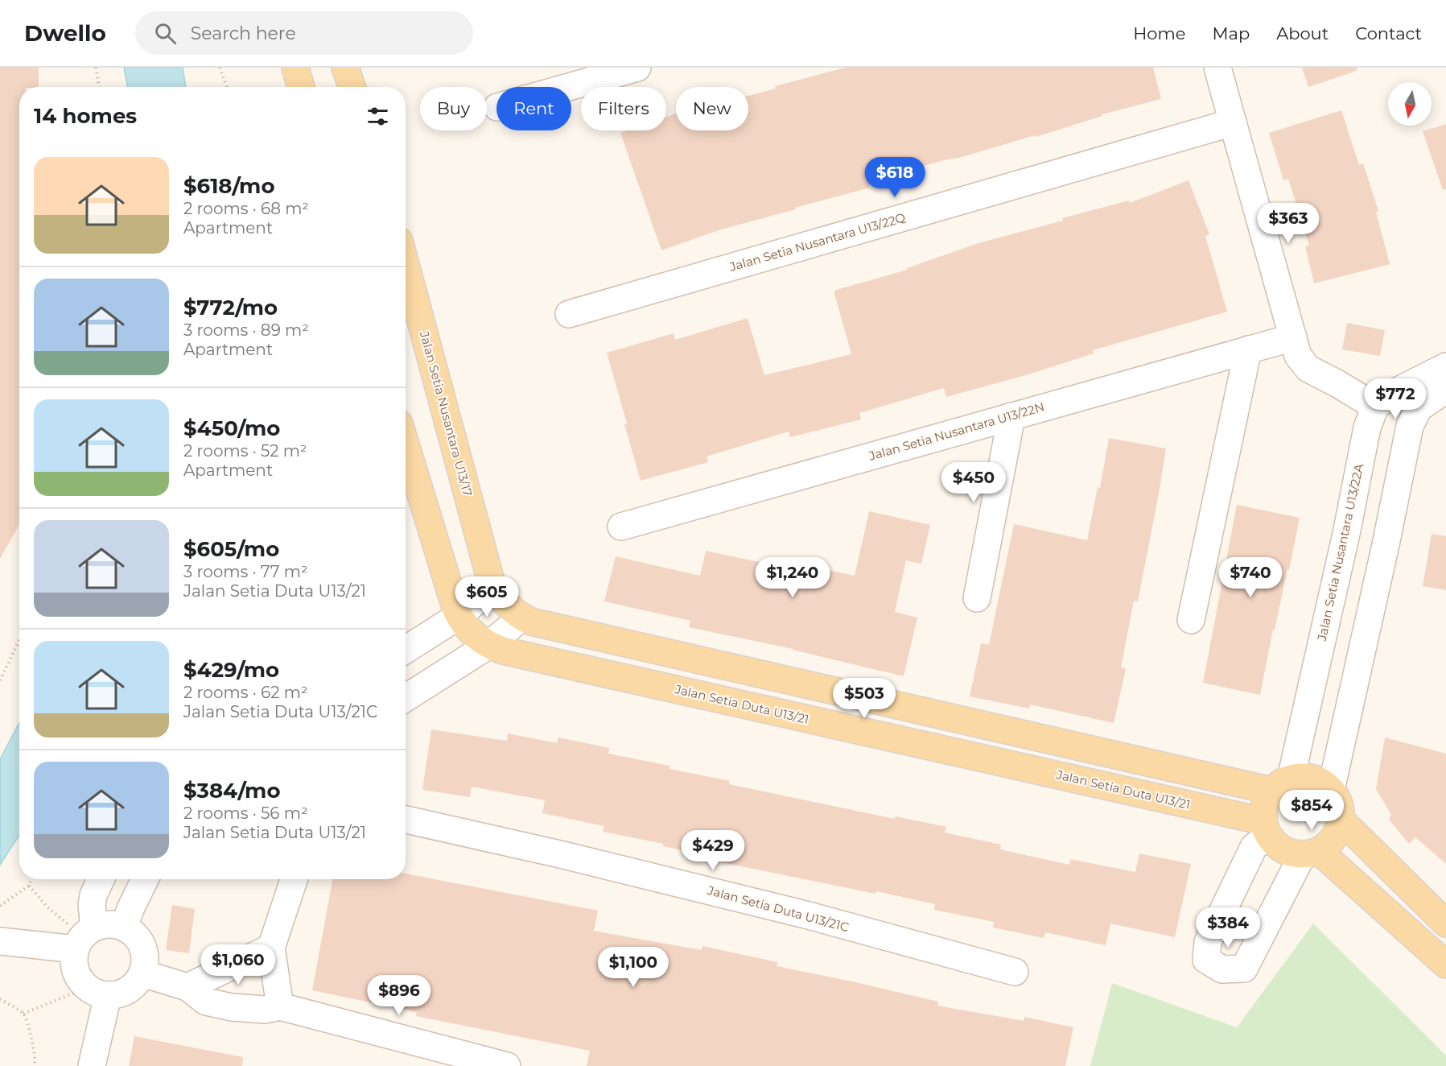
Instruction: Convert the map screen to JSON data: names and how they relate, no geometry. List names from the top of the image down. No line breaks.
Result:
{"streets":{"main road":["Jalan Setia Nusantara U13/17","Jalan Setia Duta U13/21"],"street":["Jalan Setia Nusantara U13/22Q","Jalan Setia Nusantara U13/22N","Jalan Setia Nusantara U13/22A","Jalan Setia Duta U13/21C"]},"crossings":[["Jalan Setia Nusantara U13/22A","Jalan Setia Duta U13/21"]],"north":"bottom","page":{"header":"Dwello","search":"Search here","nav":["Home","Map","About","Contact"],"chip":["Buy","Rent","Filters","New"],"heading":"14 homes","list":[{"name":"$618/mo","note":"2 rooms · 68 m² · Apartment"},{"name":"$772/mo","note":"3 rooms · 89 m² · Apartment"},{"name":"$450/mo","note":"2 rooms · 52 m² · Apartment"},{"name":"$605/mo","note":"3 rooms · 77 m² · Jalan Setia Duta U13/21"},{"name":"$429/mo","note":"2 rooms · 62 m² · Jalan Setia Duta U13/21C"},{"name":"$384/mo","note":"2 rooms · 56 m² · Jalan Setia Duta U13/21"}],"price":["$618","$363","$772","$450","$1,240","$740","$605","$503","$854","$429","$384","$1,060","$1,100","$896"]}}
